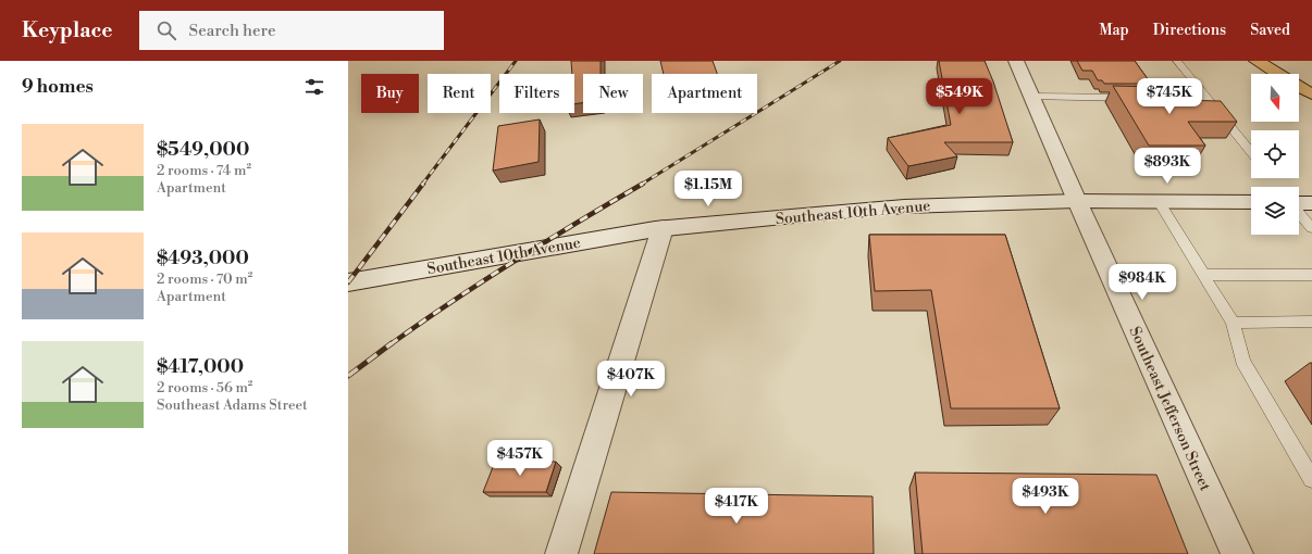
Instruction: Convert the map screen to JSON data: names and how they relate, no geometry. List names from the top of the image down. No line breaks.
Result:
{"streets":{"street":["Southeast 10th Avenue","Southeast Jefferson Street"]},"crossings":[["Southeast 10th Avenue","Southeast Jefferson Street"]],"north":"bottom","page":{"header":"Keyplace","search":"Search here","nav":["Map","Directions","Saved"],"heading":"9 homes","chip":["Buy","Rent","Filters","New","Apartment"],"price":["$549K","$745K","$893K","$1.15M","$984K","$407K","$457K","$493K","$417K"],"list":[{"name":"$549,000","note":"2 rooms · 74 m² · Apartment"},{"name":"$493,000","note":"2 rooms · 70 m² · Apartment"},{"name":"$417,000","note":"2 rooms · 56 m² · Southeast Adams Street"}]}}
